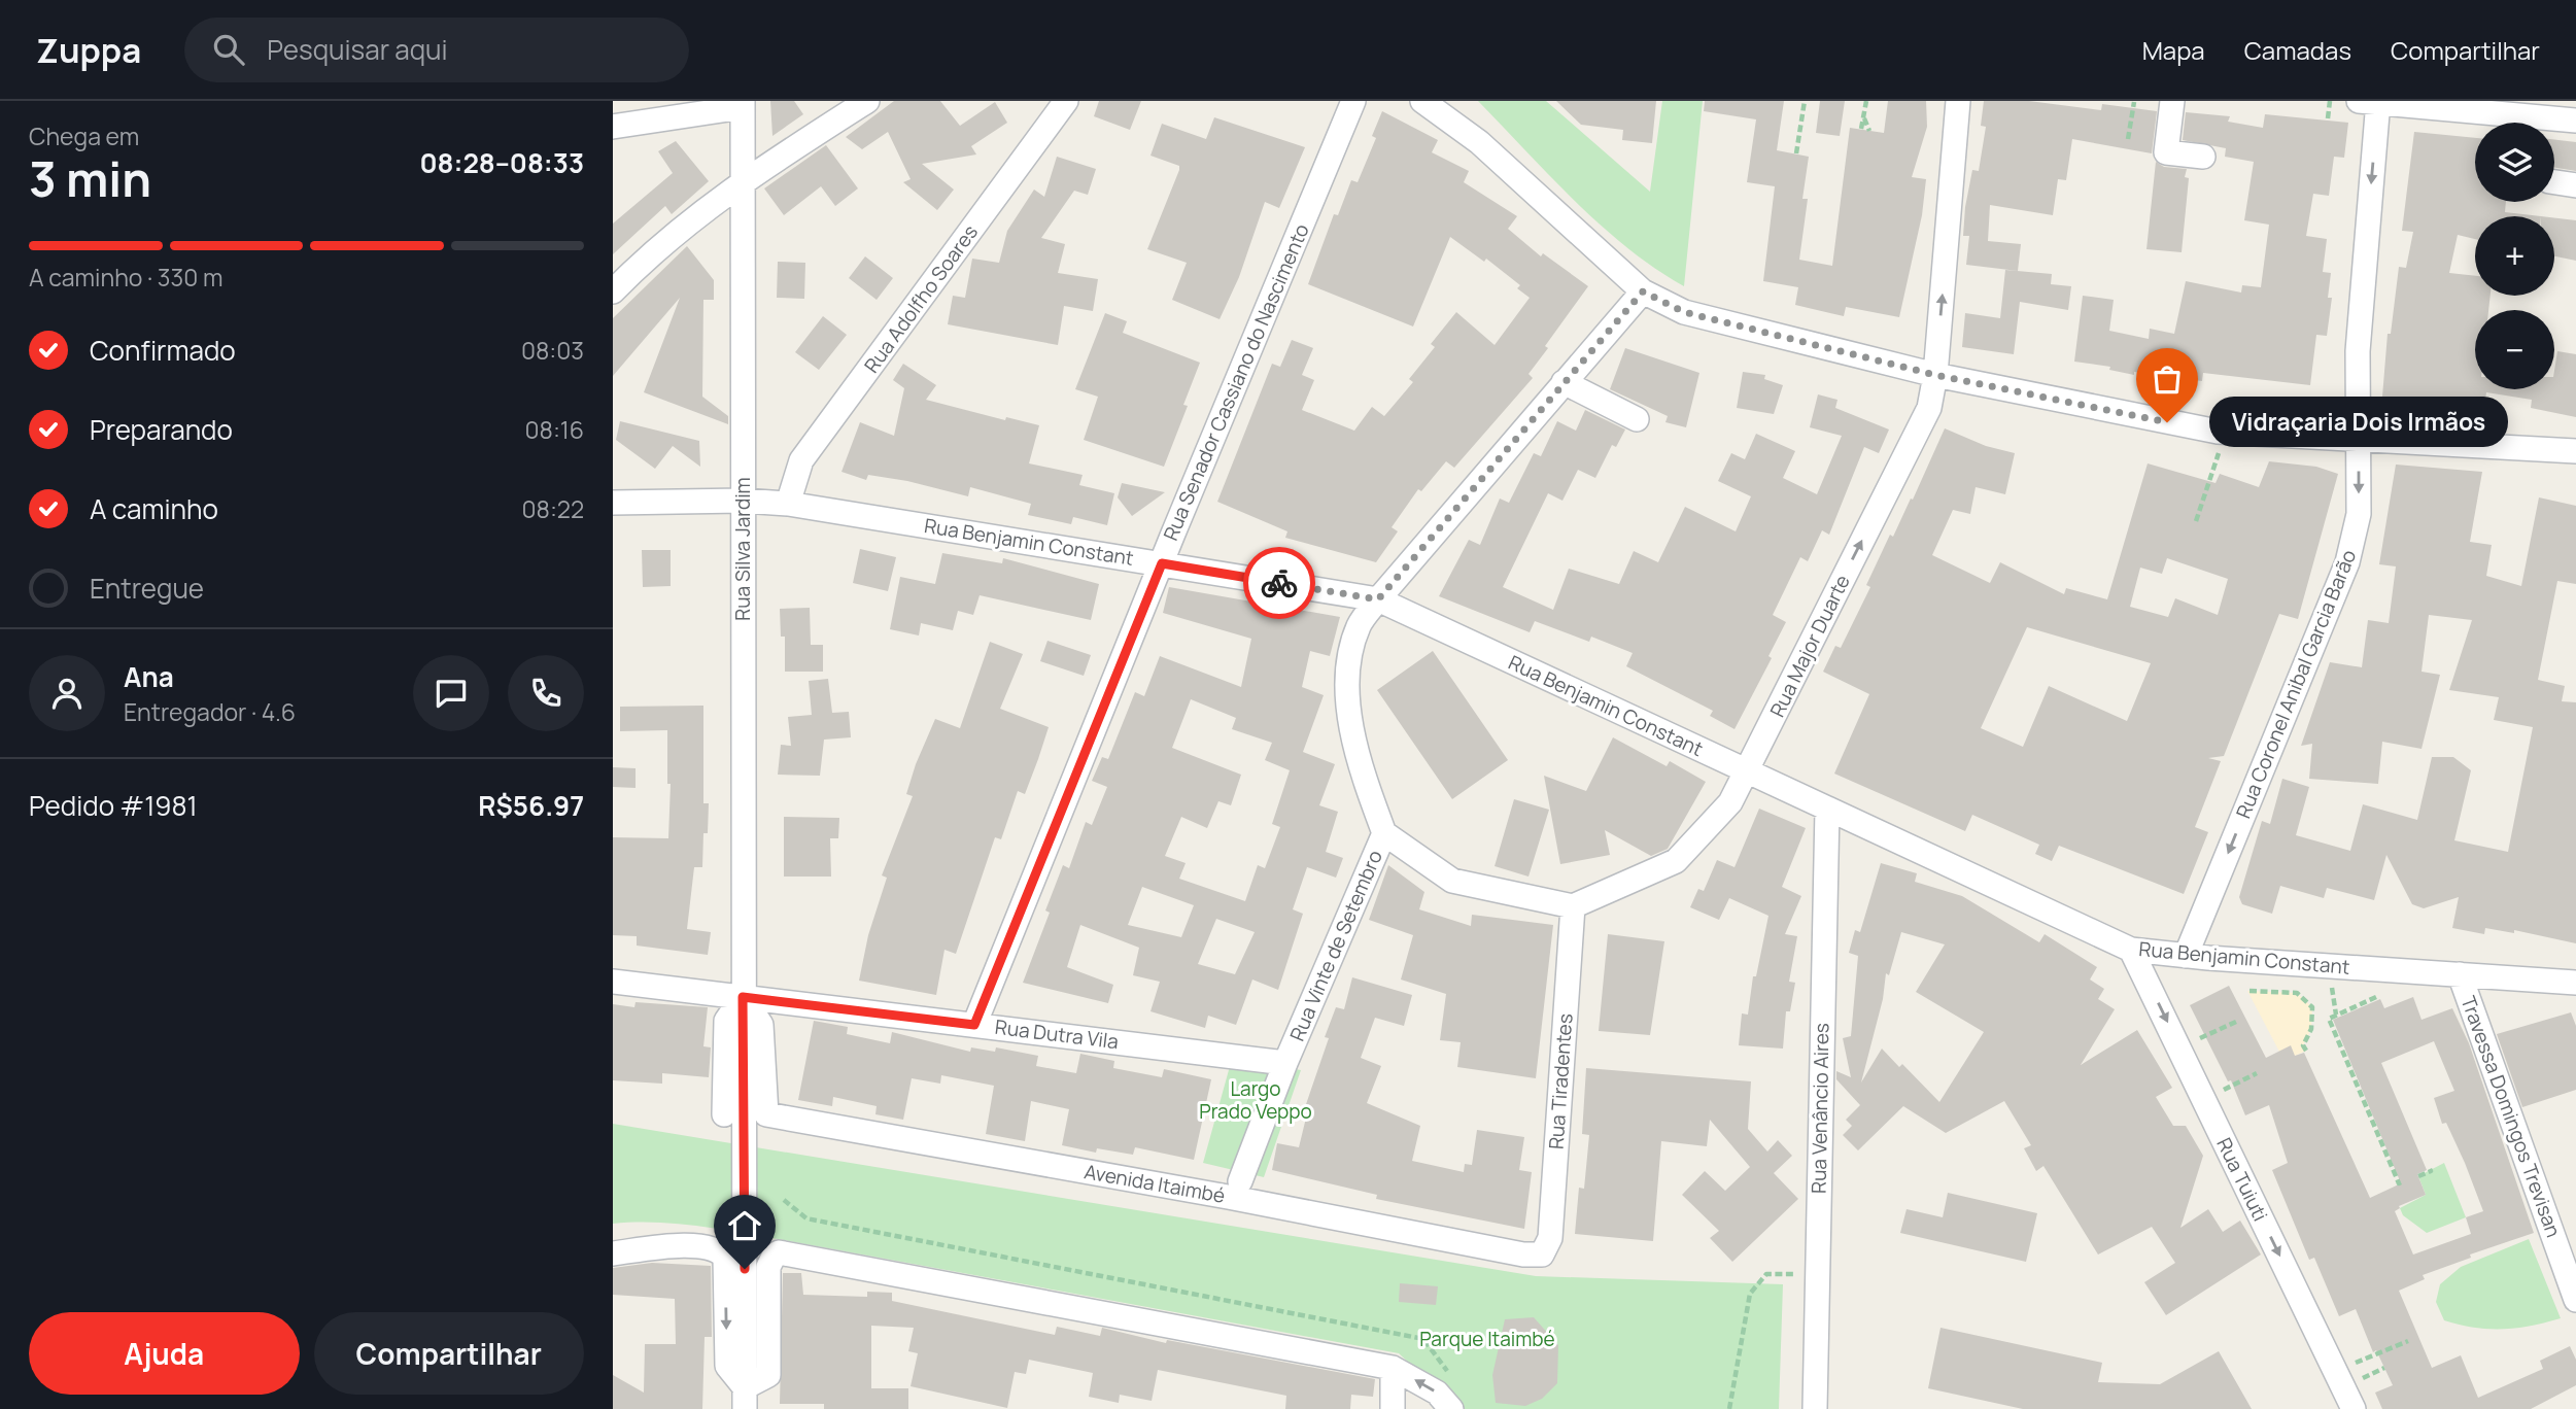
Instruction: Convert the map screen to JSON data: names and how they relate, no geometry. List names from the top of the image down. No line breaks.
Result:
{"streets":{"street":["Rua Adolfho Soares","Rua Senador Cassiano do Nascimento","Rua Benjamin Constant","Rua Silva Jardim","Rua Major Duarte","Rua Coronel Anibal Garcia Barão","Rua Vinte de Setembro","Rua Dutra Vila","Rua Tiradentes","Rua Venâncio Aires","Travessa Domingos Trevisan","Rua Tuiuti","Avenida Itaimbé"]},"crossings":[["Rua Adolfho Soares","Rua Benjamin Constant"],["Rua Senador Cassiano do Nascimento","Rua Benjamin Constant"],["Rua Senador Cassiano do Nascimento","Rua Dutra Vila"],["Rua Benjamin Constant","Rua Silva Jardim"],["Rua Benjamin Constant","Rua Major Duarte"],["Rua Benjamin Constant","Rua Coronel Anibal Garcia Barão"],["Rua Benjamin Constant","Rua Vinte de Setembro"],["Rua Benjamin Constant","Rua Venâncio Aires"],["Rua Benjamin Constant","Travessa Domingos Trevisan"],["Rua Benjamin Constant","Rua Tuiuti"],["Rua Silva Jardim","Rua Dutra Vila"],["Rua Silva Jardim","Avenida Itaimbé"],["Rua Major Duarte","Rua Tiradentes"],["Rua Vinte de Setembro","Rua Dutra Vila"],["Rua Dutra Vila","Avenida Itaimbé"],["Rua Tiradentes","Avenida Itaimbé"]],"one_way":["Rua Major Duarte","Rua Coronel Anibal Garcia Barão","Rua Tuiuti"],"parks":["Largo Prado Veppo","Parque Itaimbé"],"places":["Vidraçaria Dois Irmãos"],"page":{"header":"Zuppa","search":"Pesquisar aqui","nav":["Mapa","Camadas","Compartilhar"],"heading":["3 min","Chega em","08:28–08:33"],"panel":["Ana","Entregador · 4.6","Pedido #1981","R$56.97"],"map_buttons":["+","−"],"bar":"A caminho · 330 m","list":[["Confirmado","08:03"],["Preparando","08:16"],["A caminho","08:22"],"Entregue"],"bubble":"Vidraçaria Dois Irmãos","buttons":["Ajuda","Compartilhar"]}}
